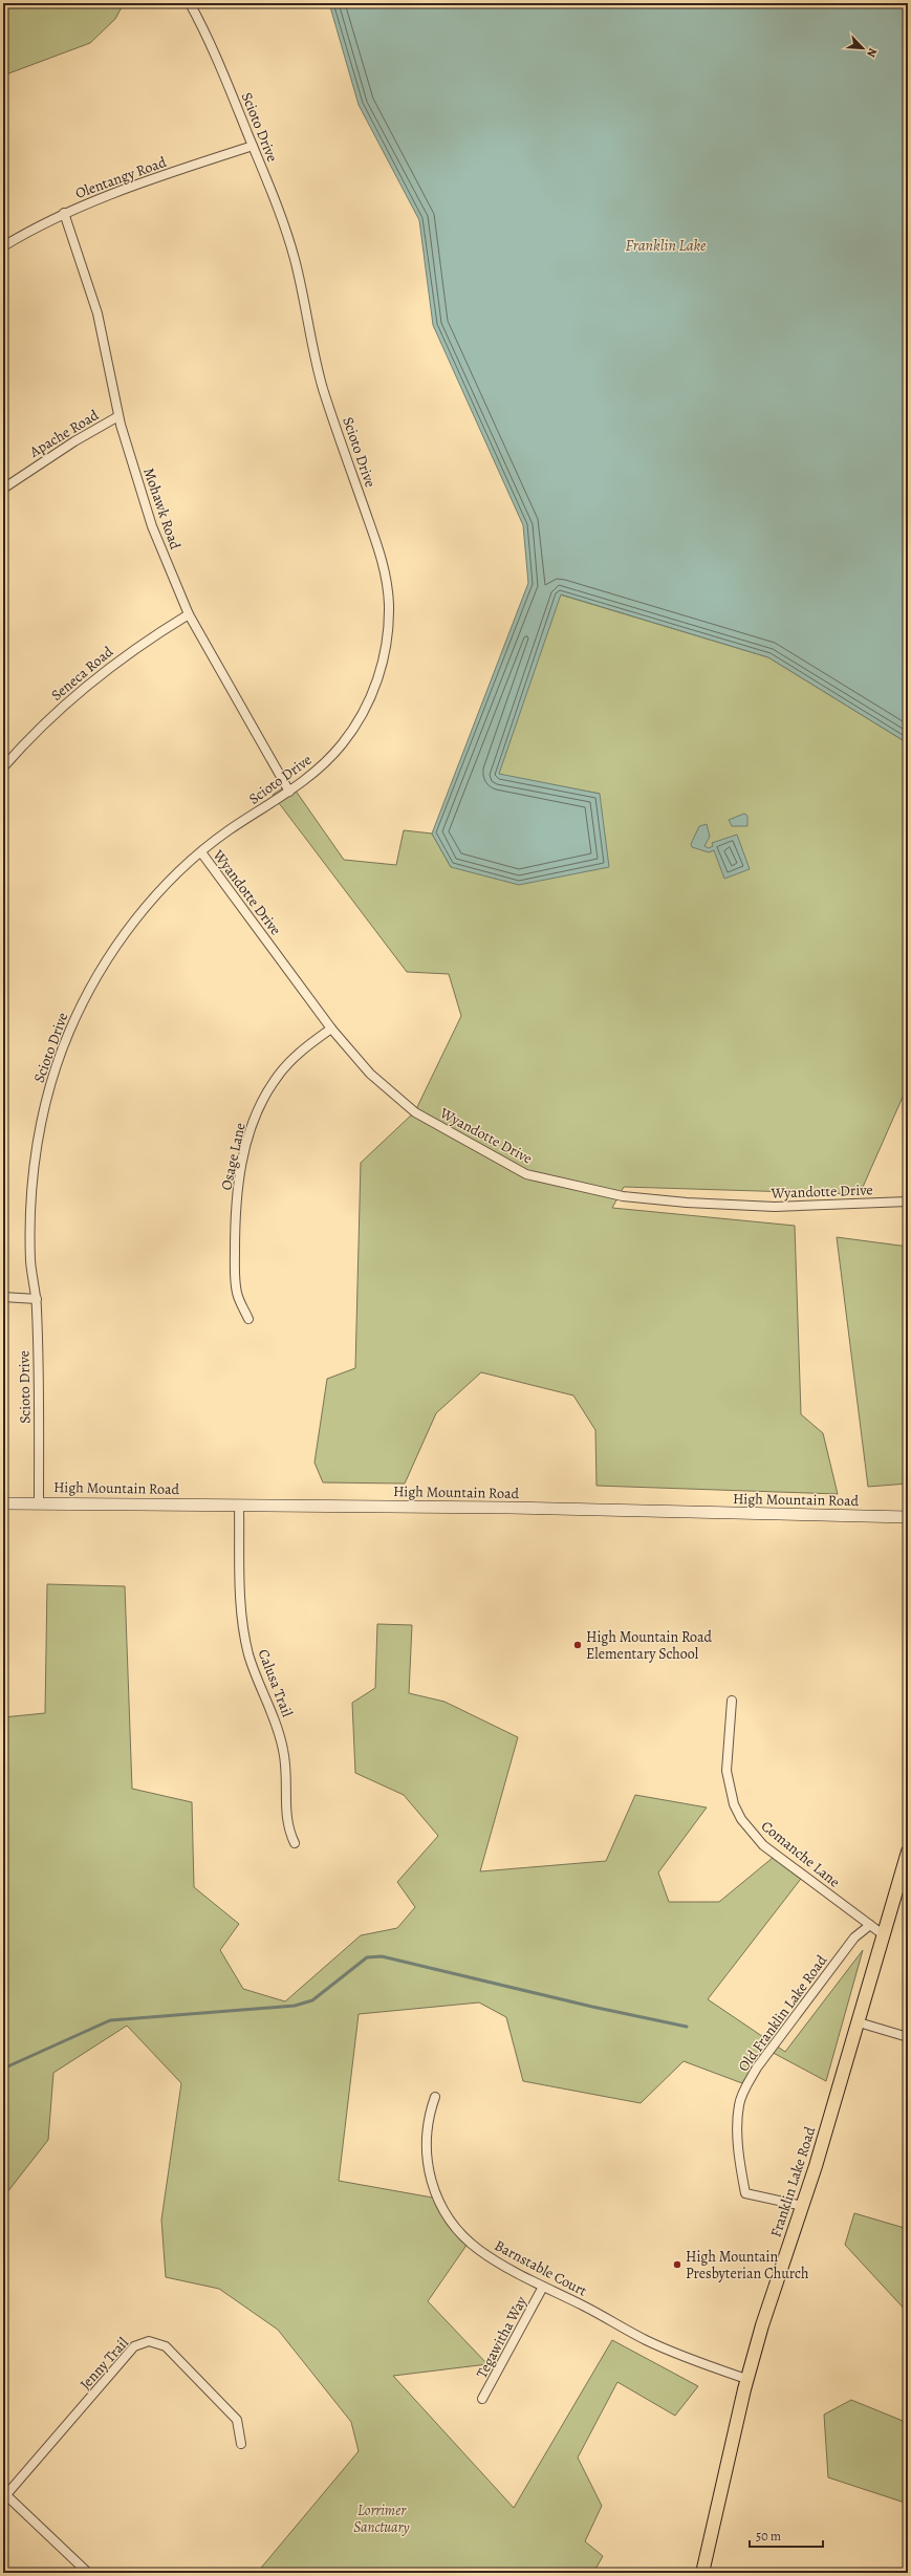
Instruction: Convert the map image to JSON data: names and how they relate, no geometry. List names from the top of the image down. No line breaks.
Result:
{"streets":{"main road":["High Mountain Road","Franklin Lake Road"],"street":["Scioto Drive","Olentangy Road","Apache Road","Mohawk Road","Seneca Road","Wyandotte Drive","Osage Lane","Calusa Trail","Comanche Lane","Old Franklin Lake Road","Barnstable Court","Tegawitha Way","Jenny Trail"]},"crossings":[["Scioto Drive","Olentangy Road"],["Scioto Drive","Mohawk Road"],["Scioto Drive","Wyandotte Drive"],["Scioto Drive","High Mountain Road"],["Olentangy Road","Mohawk Road"],["Apache Road","Mohawk Road"],["Mohawk Road","Seneca Road"],["Wyandotte Drive","Osage Lane"],["High Mountain Road","Calusa Trail"],["Comanche Lane","Old Franklin Lake Road"],["Comanche Lane","Franklin Lake Road"],["Old Franklin Lake Road","Franklin Lake Road"],["Franklin Lake Road","Barnstable Court"],["Barnstable Court","Tegawitha Way"]],"water":["Franklin Lake"],"parks":["Lorrimer Sanctuary"],"places":["High Mountain Road Elementary School","High Mountain Presbyterian Church"],"scale_bar":"50 m","north":"bottom right"}
